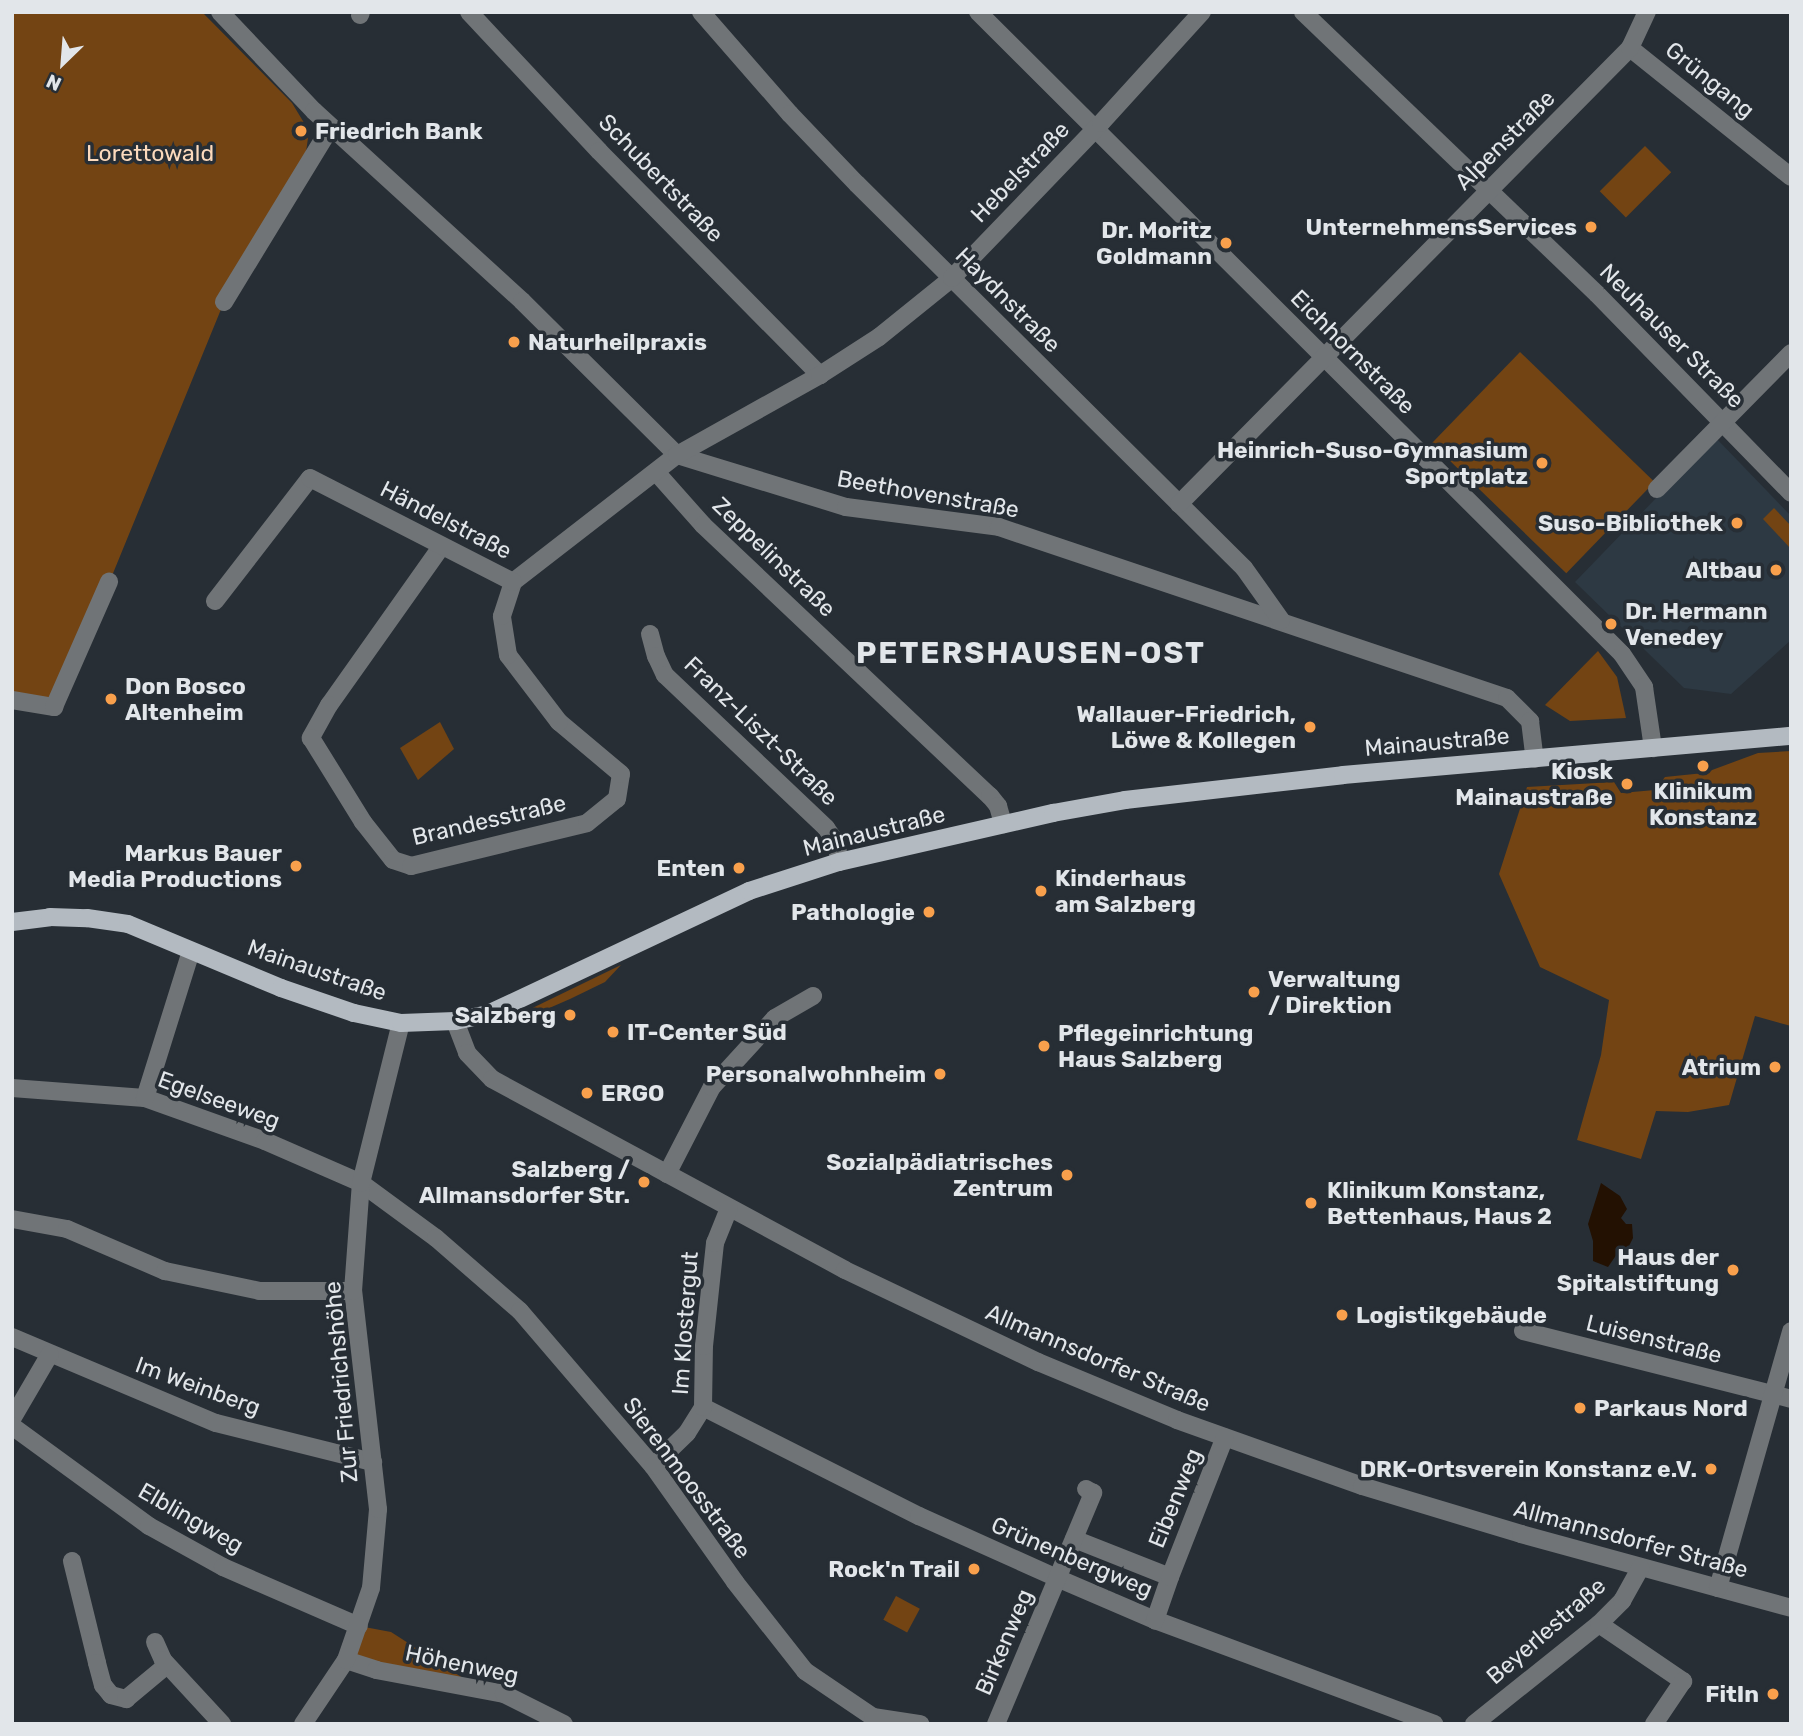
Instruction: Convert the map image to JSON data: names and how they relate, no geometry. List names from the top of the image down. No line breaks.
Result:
{"streets":{"main road":["Mainaustraße"],"street":["Grüngang","Alpenstraße","Hebelstraße","Schubertstraße","Haydnstraße","Neuhauser Straße","Eichhornstraße","Beethovenstraße","Händelstraße","Zeppelinstraße","Franz-Liszt-Straße","Brandesstraße","Egelseeweg","Im Klostergut","Luisenstraße","Allmannsdorfer Straße","Zur Friedrichshöhe","Im Weinberg","Sierenmoosstraße","Eibenweg","Elblingweg","Grünenbergweg","Beyerlestraße","Birkenweg","Höhenweg"]},"crossings":[["Grüngang","Alpenstraße"],["Alpenstraße","Haydnstraße"],["Alpenstraße","Neuhauser Straße"],["Alpenstraße","Eichhornstraße"],["Hebelstraße","Schubertstraße"],["Hebelstraße","Haydnstraße"],["Hebelstraße","Eichhornstraße"],["Hebelstraße","Beethovenstraße"],["Hebelstraße","Händelstraße"],["Haydnstraße","Beethovenstraße"],["Eichhornstraße","Mainaustraße"],["Beethovenstraße","Händelstraße"],["Beethovenstraße","Mainaustraße"],["Händelstraße","Zeppelinstraße"],["Händelstraße","Brandesstraße"],["Zeppelinstraße","Mainaustraße"],["Franz-Liszt-Straße","Mainaustraße"],["Mainaustraße","Allmannsdorfer Straße"],["Mainaustraße","Zur Friedrichshöhe"],["Egelseeweg","Zur Friedrichshöhe"],["Egelseeweg","Sierenmoosstraße"],["Im Klostergut","Allmannsdorfer Straße"],["Im Klostergut","Sierenmoosstraße"],["Im Klostergut","Grünenbergweg"],["Allmannsdorfer Straße","Eibenweg"],["Allmannsdorfer Straße","Beyerlestraße"],["Zur Friedrichshöhe","Im Weinberg"],["Zur Friedrichshöhe","Sierenmoosstraße"],["Zur Friedrichshöhe","Elblingweg"],["Zur Friedrichshöhe","Höhenweg"],["Eibenweg","Grünenbergweg"],["Grünenbergweg","Birkenweg"]],"districts":["PETERSHAUSEN-OST"],"parks":["Lorettowald"],"places":["Friedrich Bank","UnternehmensServices","Dr. Moritz Goldmann","Naturheilpraxis","Heinrich-Suso-Gymnasium Sportplatz","Suso-Bibliothek","Altbau","Dr. Hermann Venedey","Don Bosco Altenheim","Wallauer-Friedrich, Löwe & Kollegen","Klinikum Konstanz","Kiosk Mainaustraße","Markus Bauer Media Productions","Enten","Kinderhaus am Salzberg","Pathologie","Verwaltung / Direktion","Salzberg","IT-Center Süd","Pflegeinrichtung Haus Salzberg","Atrium","Personalwohnheim","ERGO","Sozialpädiatrisches Zentrum","Salzberg / Allmansdorfer Str.","Klinikum Konstanz, Bettenhaus, Haus 2","Haus der Spitalstiftung","Logistikgebäude","Parkaus Nord","DRK-Ortsverein Konstanz e.V.","Rock'n Trail","FitIn"],"north":"bottom left"}
